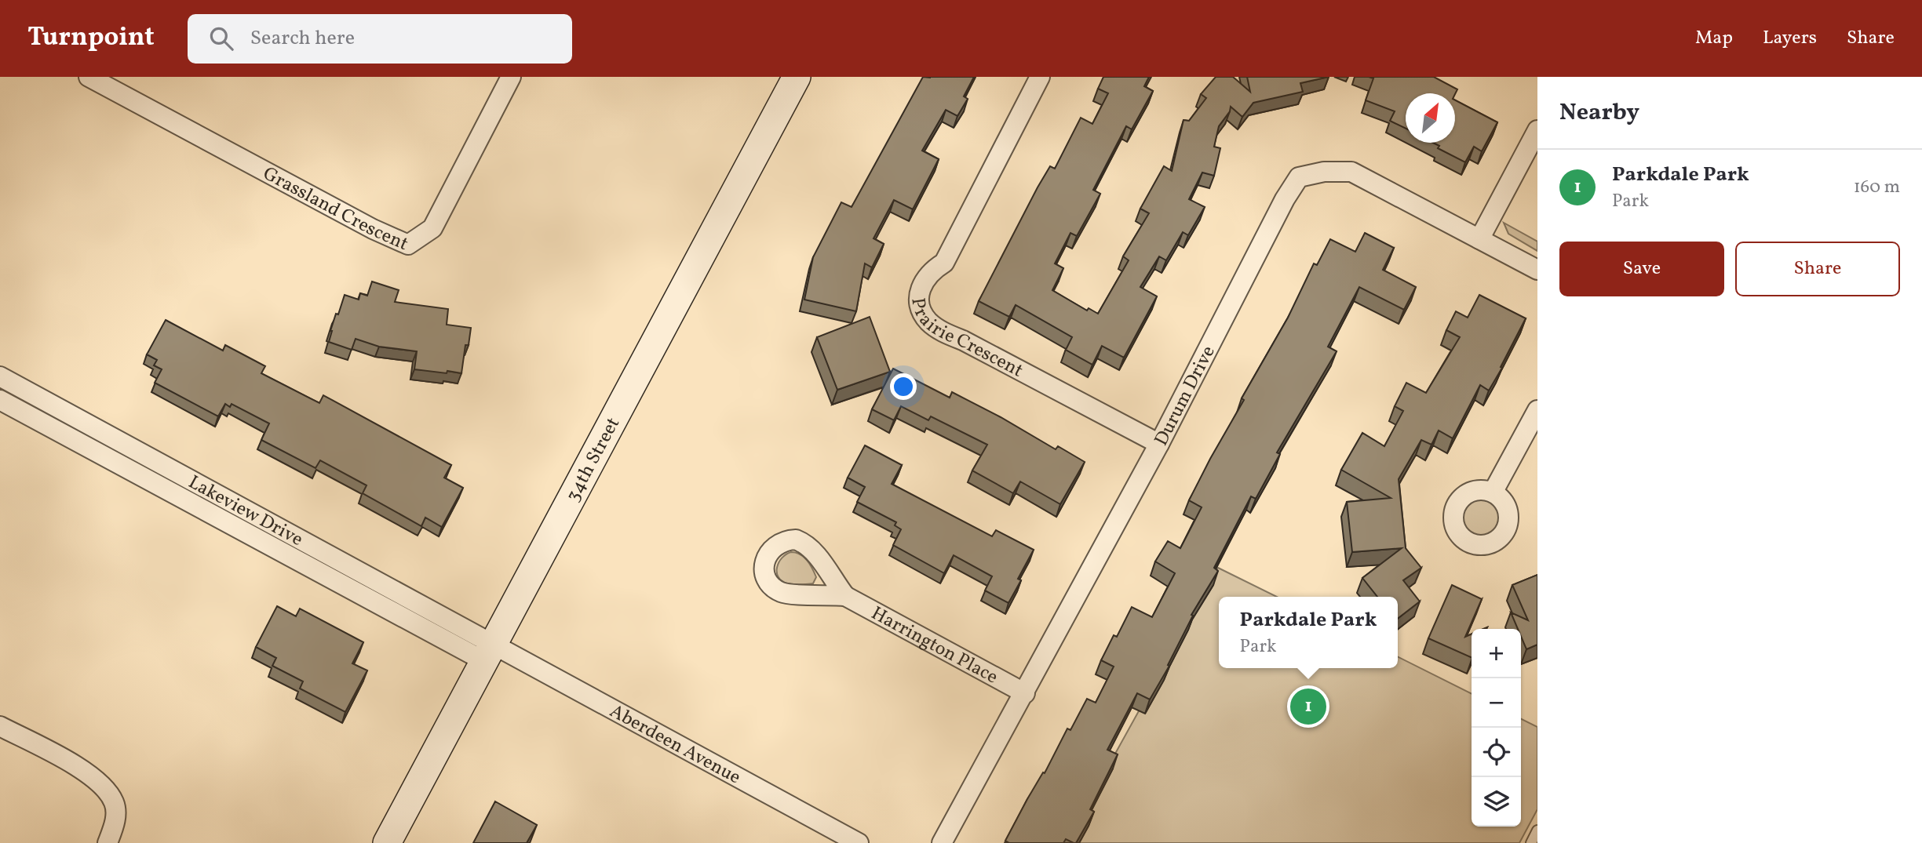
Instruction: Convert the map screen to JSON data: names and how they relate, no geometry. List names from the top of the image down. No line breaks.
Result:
{"streets":{"street":["Grassland Crescent","Prairie Crescent","Durum Drive","34th Street","Lakeview Drive","Harrington Place","Aberdeen Avenue"]},"crossings":[["Prairie Crescent","Durum Drive"],["Durum Drive","Harrington Place"],["34th Street","Lakeview Drive"],["34th Street","Aberdeen Avenue"],["Lakeview Drive","Aberdeen Avenue"]],"north":"top right","page":{"header":"Turnpoint","search":"Search here","nav":["Map","Layers","Share"],"heading":"Nearby","list":[{"mark":"1","name":"Parkdale Park","note":"Park","value":"160 m"}],"buttons":["Save","Share"],"popup":["Parkdale Park","Park"],"map_buttons":["+","−"],"pins":"1"}}
